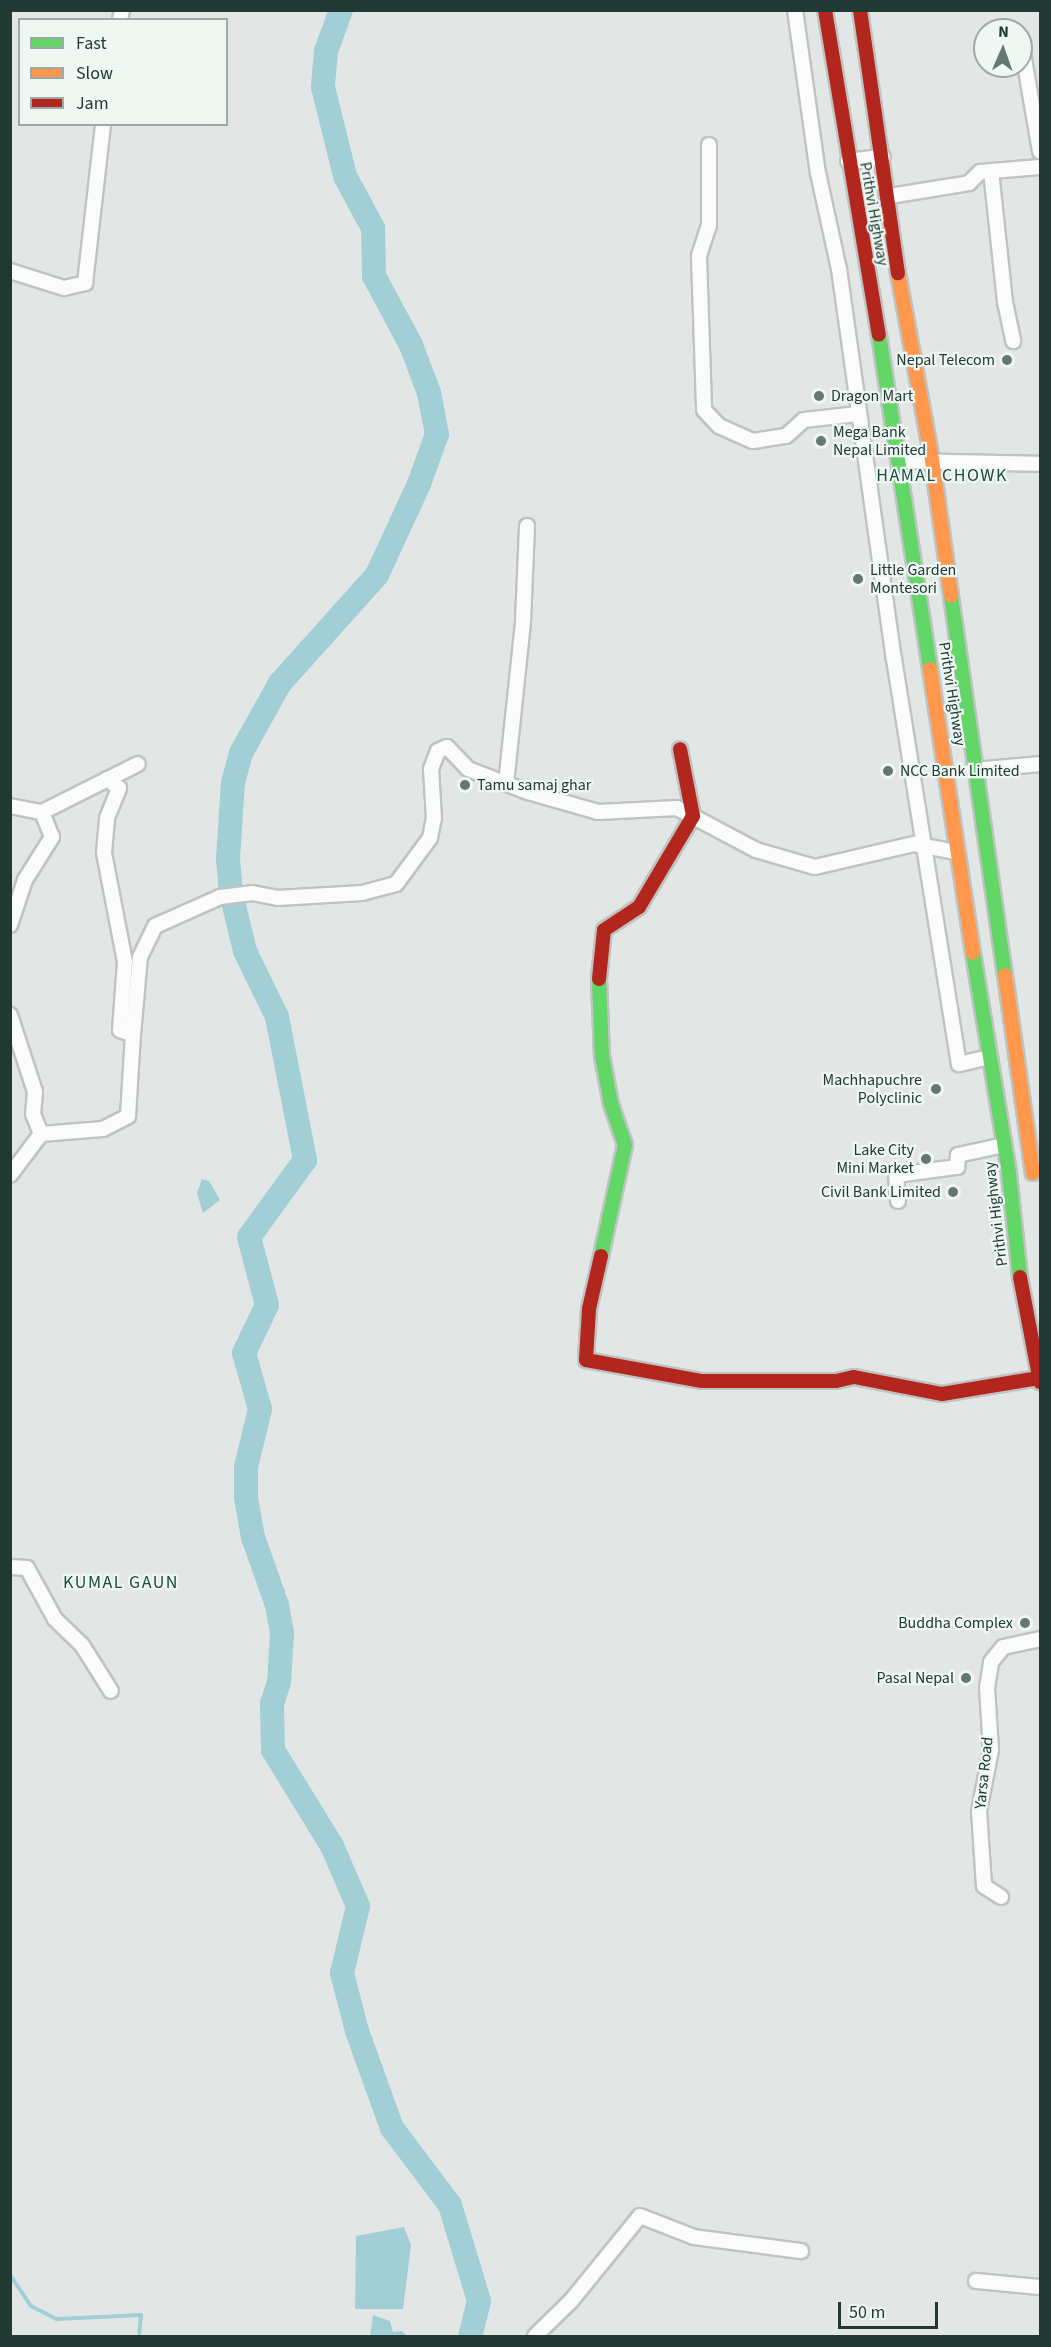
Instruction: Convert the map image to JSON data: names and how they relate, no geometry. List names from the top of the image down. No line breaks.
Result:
{"streets":{"main road":["Prithvi Highway"],"street":["Yarsa Road"]},"districts":["HAMAL CHOWK","KUMAL GAUN"],"places":["Nepal Telecom","Dragon Mart","Mega Bank Nepal Limited","Little Garden Montesori","NCC Bank Limited","Tamu samaj ghar","Machhapuchre Polyclinic","Lake City Mini Market","Civil Bank Limited","Buddha Complex","Pasal Nepal"],"legend":["Fast","Slow","Jam"],"scale_bar":"50 m","north":"top"}
